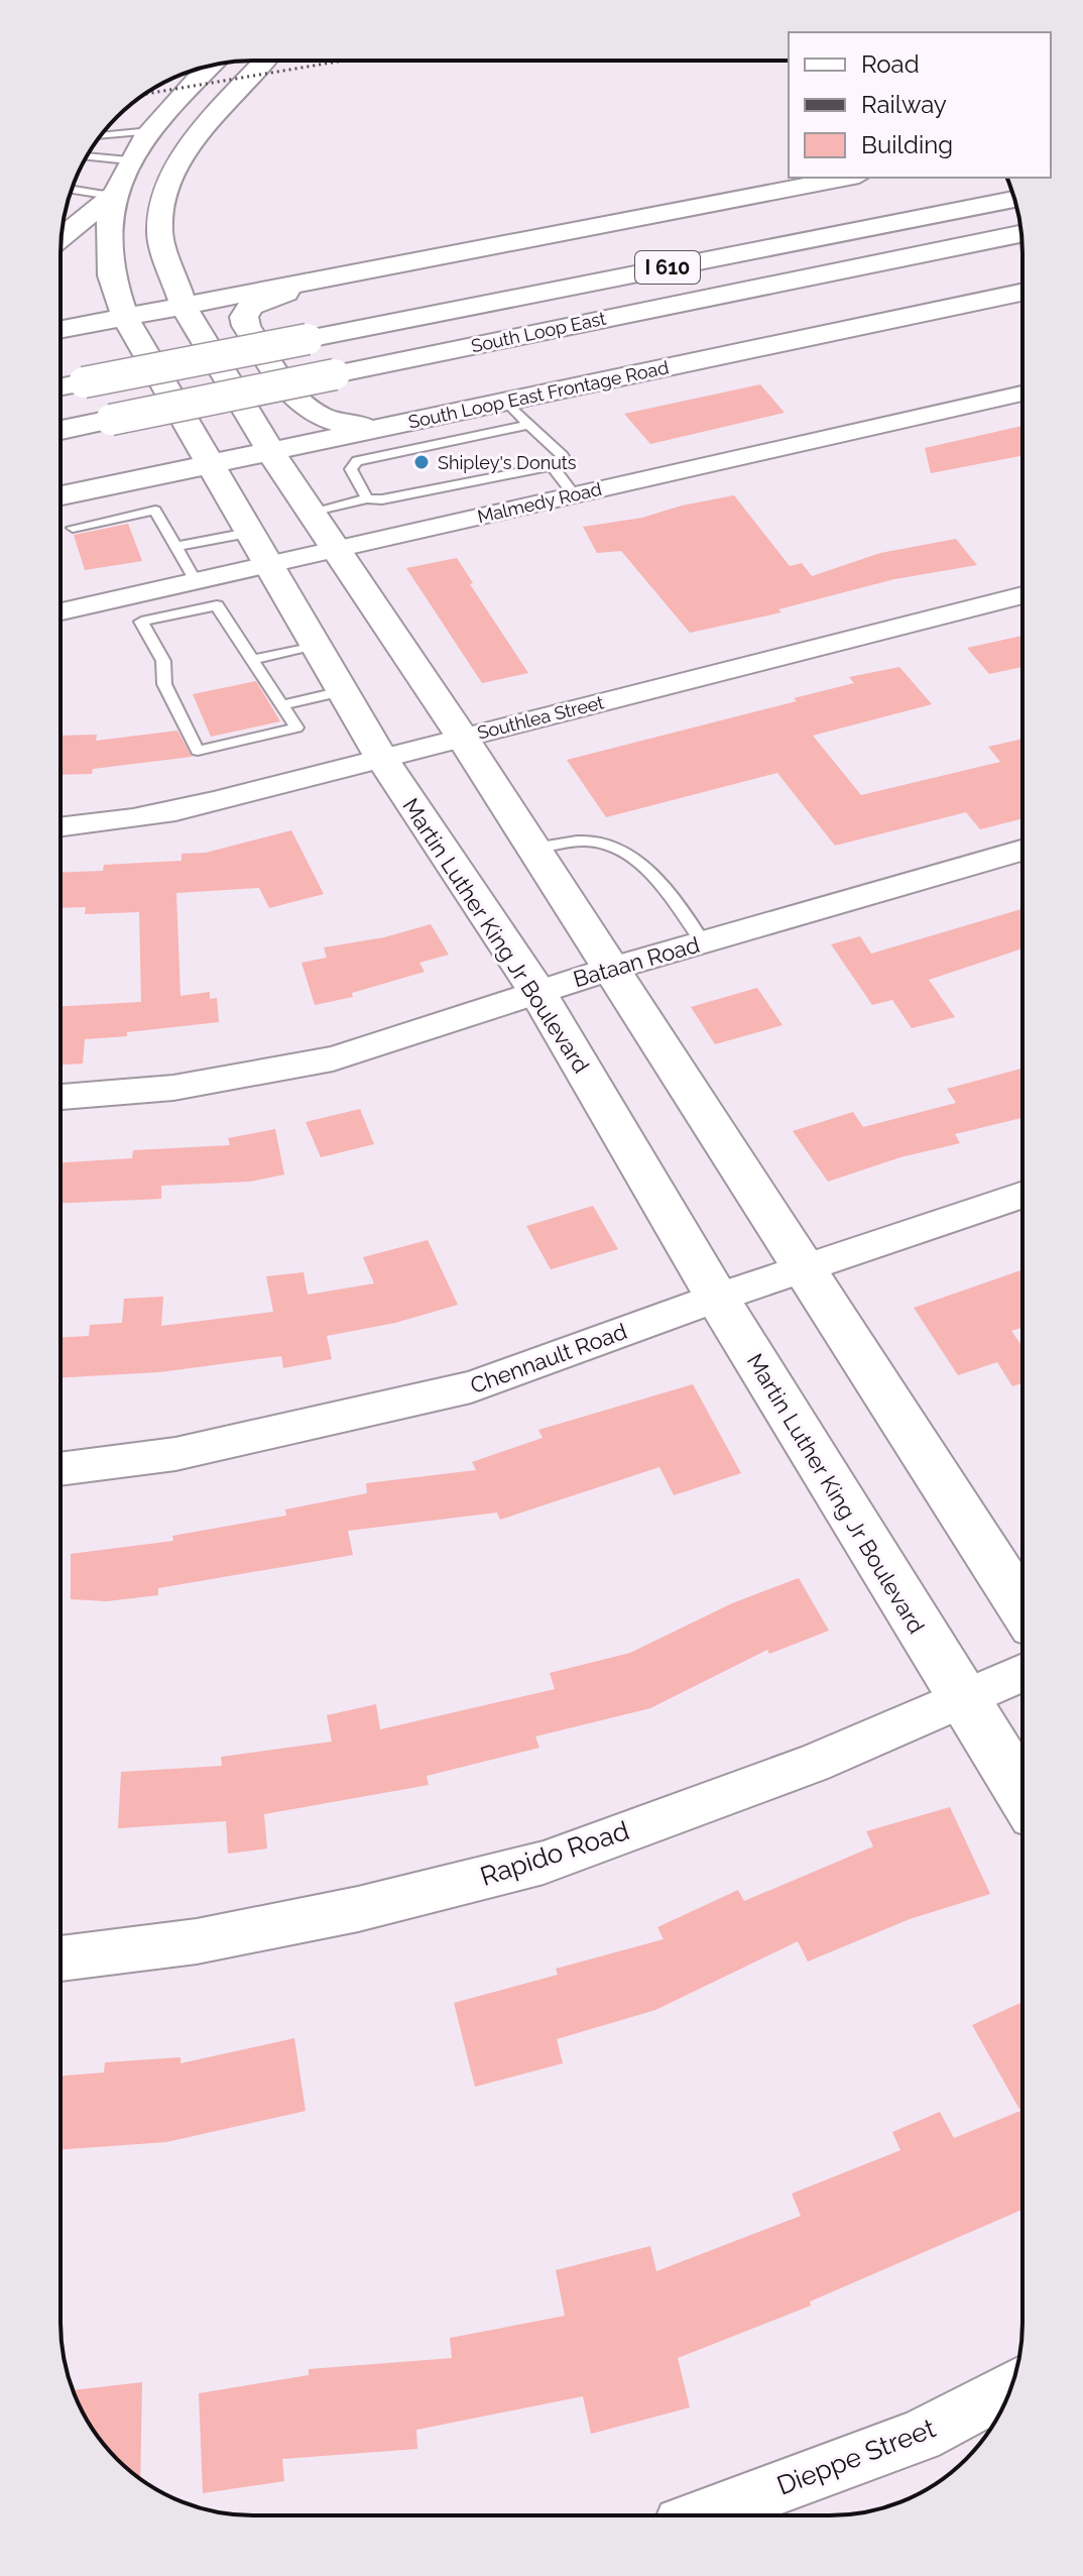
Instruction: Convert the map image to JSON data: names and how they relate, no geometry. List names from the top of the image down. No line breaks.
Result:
{"streets":{"main road":["I 610","South Loop East","South Loop East Frontage Road","Martin Luther King Jr Boulevard"],"street":["Malmedy Road","Southlea Street","Bataan Road","Chennault Road","Rapido Road","Dieppe Street"]},"crossings":[["South Loop East Frontage Road","Martin Luther King Jr Boulevard"],["Malmedy Road","Martin Luther King Jr Boulevard"],["Southlea Street","Martin Luther King Jr Boulevard"],["Martin Luther King Jr Boulevard","Bataan Road"],["Martin Luther King Jr Boulevard","Chennault Road"],["Martin Luther King Jr Boulevard","Rapido Road"]],"places":["Shipley's Donuts"],"legend":["Road","Railway","Building"]}
